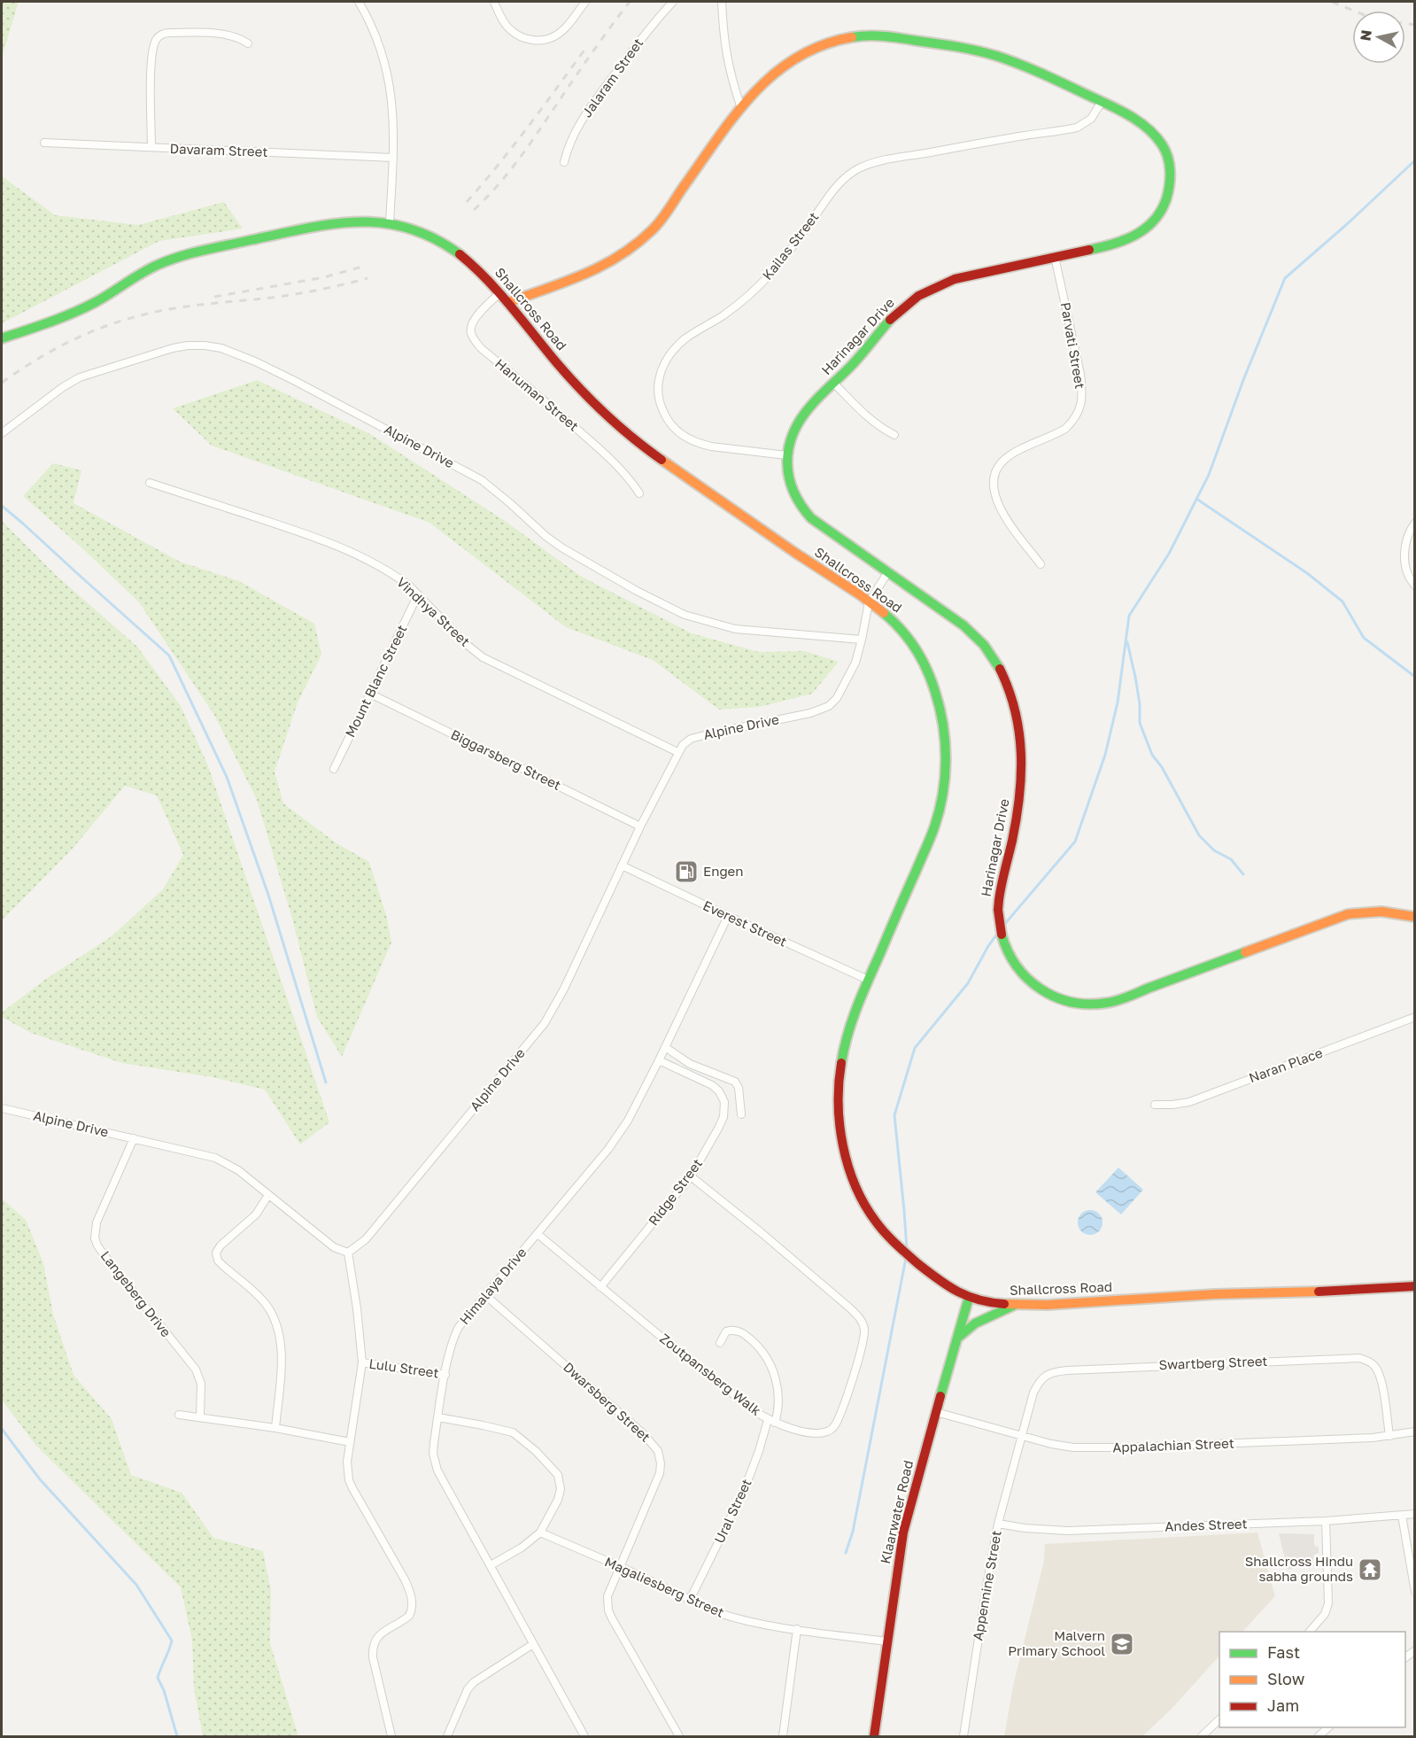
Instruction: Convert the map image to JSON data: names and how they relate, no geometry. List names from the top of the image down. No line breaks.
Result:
{"streets":{"street":["Jalaram Street","Davaram Street","Kailas Street","Shallcross Road","Harinagar Drive","Parvati Street","Hanuman Street","Alpine Drive","Vindhya Street","Mount Blanc Street","Biggarsberg Street","Everest Street","Naran Place","Ridge Street","Himalaya Drive","Langeberg Drive","Swartberg Street","Lulu Street","Zoutpansberg Walk","Dwarsberg Street","Appalachian Street","Ural Street","Klaarwater Road","Andes Street","Appennine Street","Magaliesberg Street"]},"crossings":[["Kailas Street","Harinagar Drive"],["Shallcross Road","Harinagar Drive"],["Shallcross Road","Hanuman Street"],["Shallcross Road","Alpine Drive"],["Shallcross Road","Everest Street"],["Shallcross Road","Klaarwater Road"],["Harinagar Drive","Parvati Street"],["Harinagar Drive","Alpine Drive"],["Alpine Drive","Vindhya Street"],["Alpine Drive","Biggarsberg Street"],["Alpine Drive","Everest Street"],["Alpine Drive","Langeberg Drive"],["Vindhya Street","Mount Blanc Street"],["Mount Blanc Street","Biggarsberg Street"],["Everest Street","Himalaya Drive"],["Ridge Street","Himalaya Drive"],["Ridge Street","Zoutpansberg Walk"],["Himalaya Drive","Lulu Street"],["Himalaya Drive","Zoutpansberg Walk"],["Himalaya Drive","Dwarsberg Street"],["Swartberg Street","Appalachian Street"],["Swartberg Street","Appennine Street"],["Zoutpansberg Walk","Ural Street"],["Dwarsberg Street","Magaliesberg Street"],["Appalachian Street","Klaarwater Road"],["Appalachian Street","Appennine Street"],["Ural Street","Magaliesberg Street"],["Klaarwater Road","Magaliesberg Street"],["Andes Street","Appennine Street"]],"places":{"fuel station":["Engen"],"temple":["Shallcross Hindu sabha grounds"],"school or university":["Malvern Primary School"]},"legend":["Fast","Slow","Jam"],"north":"left"}
